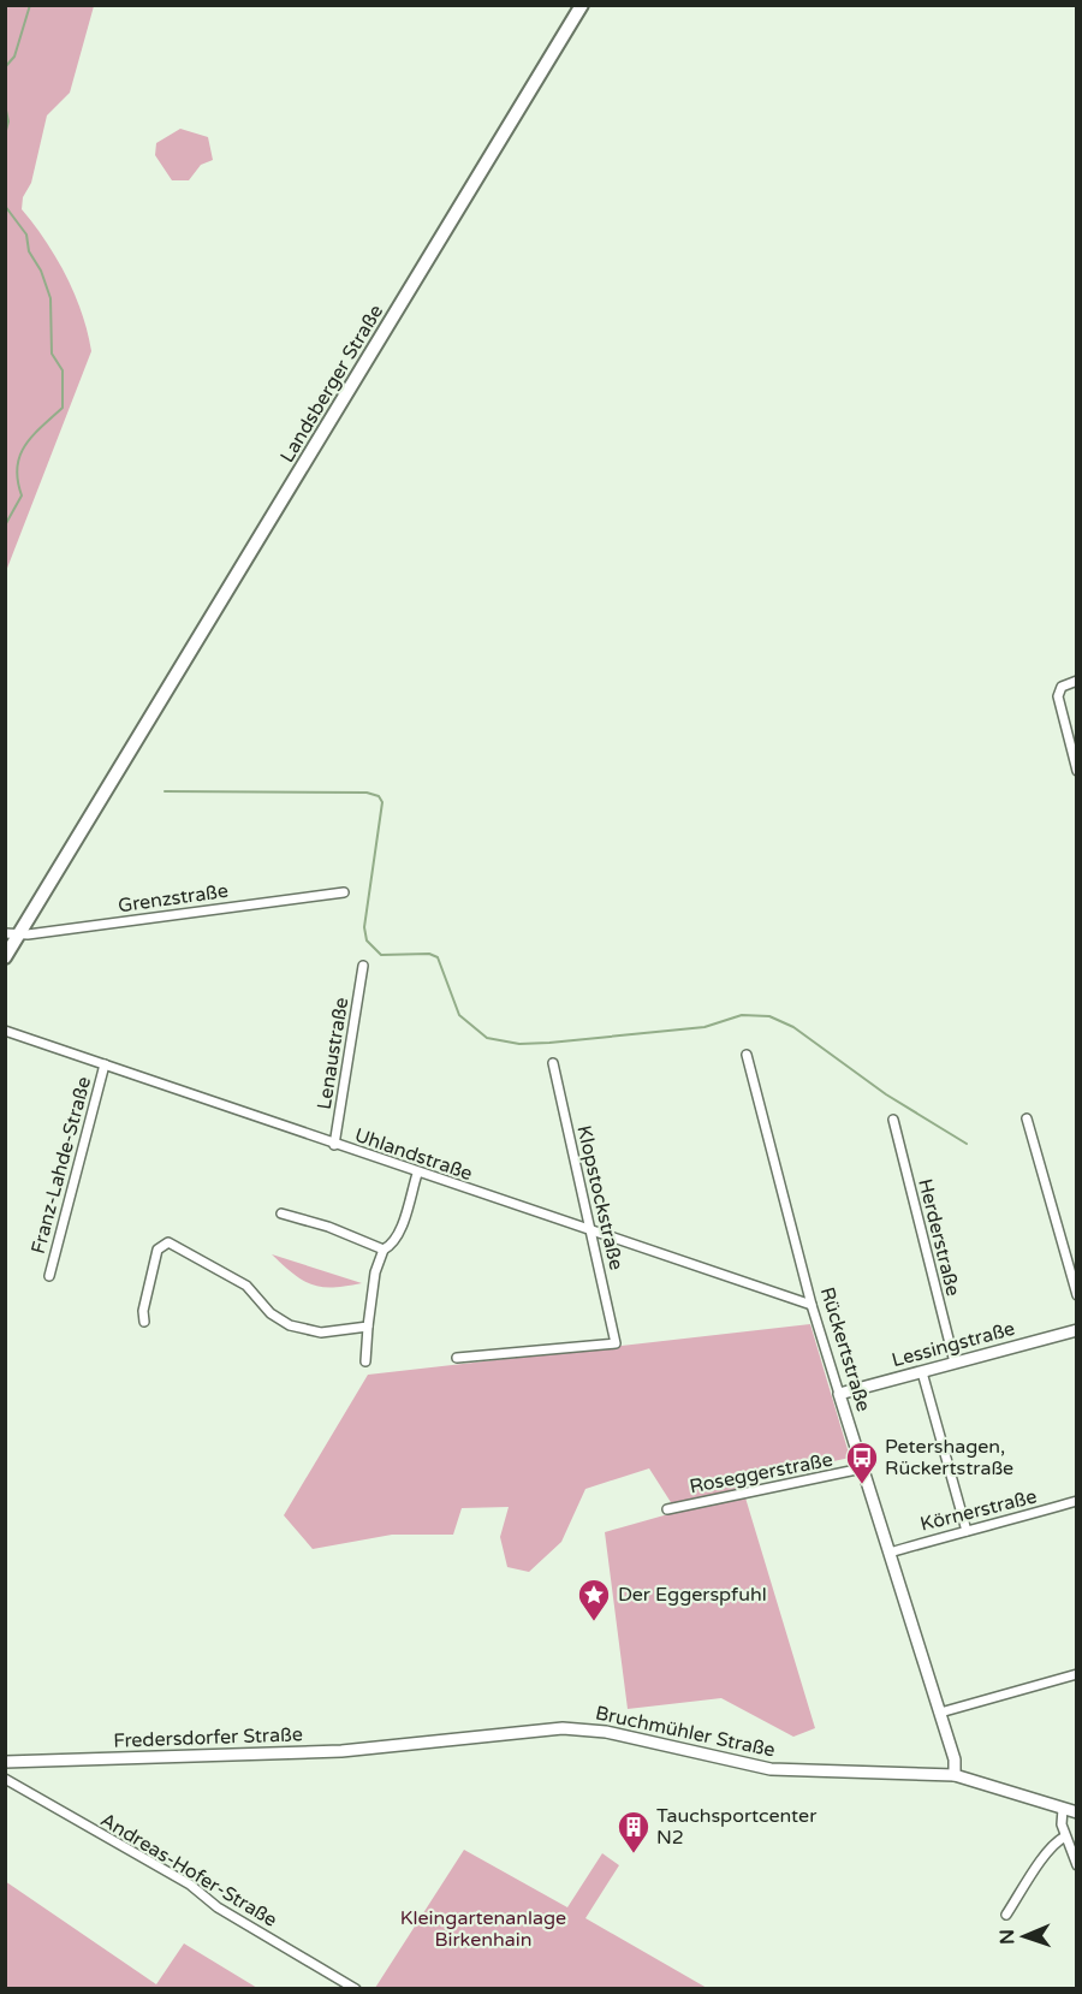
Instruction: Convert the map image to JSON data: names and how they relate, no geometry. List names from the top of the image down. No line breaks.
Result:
{"streets":{"main road":["Landsberger Straße"],"street":["Grenzstraße","Lenaustraße","Uhlandstraße","Franz-Lahde-Straße","Klopstockstraße","Herderstraße","Lessingstraße","Rückertstraße","Roseggerstraße","Körnerstraße","Bruchmühler Straße","Fredersdorfer Straße","Andreas-Hofer-Straße"]},"crossings":[["Landsberger Straße","Grenzstraße"],["Lenaustraße","Uhlandstraße"],["Uhlandstraße","Franz-Lahde-Straße"],["Uhlandstraße","Klopstockstraße"],["Uhlandstraße","Rückertstraße"],["Herderstraße","Lessingstraße"],["Lessingstraße","Rückertstraße"],["Rückertstraße","Roseggerstraße"],["Rückertstraße","Körnerstraße"],["Rückertstraße","Bruchmühler Straße"],["Bruchmühler Straße","Fredersdorfer Straße"]],"parks":["Kleingartenanlage Birkenhain"],"places":{"bus stop":["Petershagen, Rückertstraße"],"place":["Der Eggerspfuhl"],"building":["Tauchsportcenter N2"]},"north":"left"}
